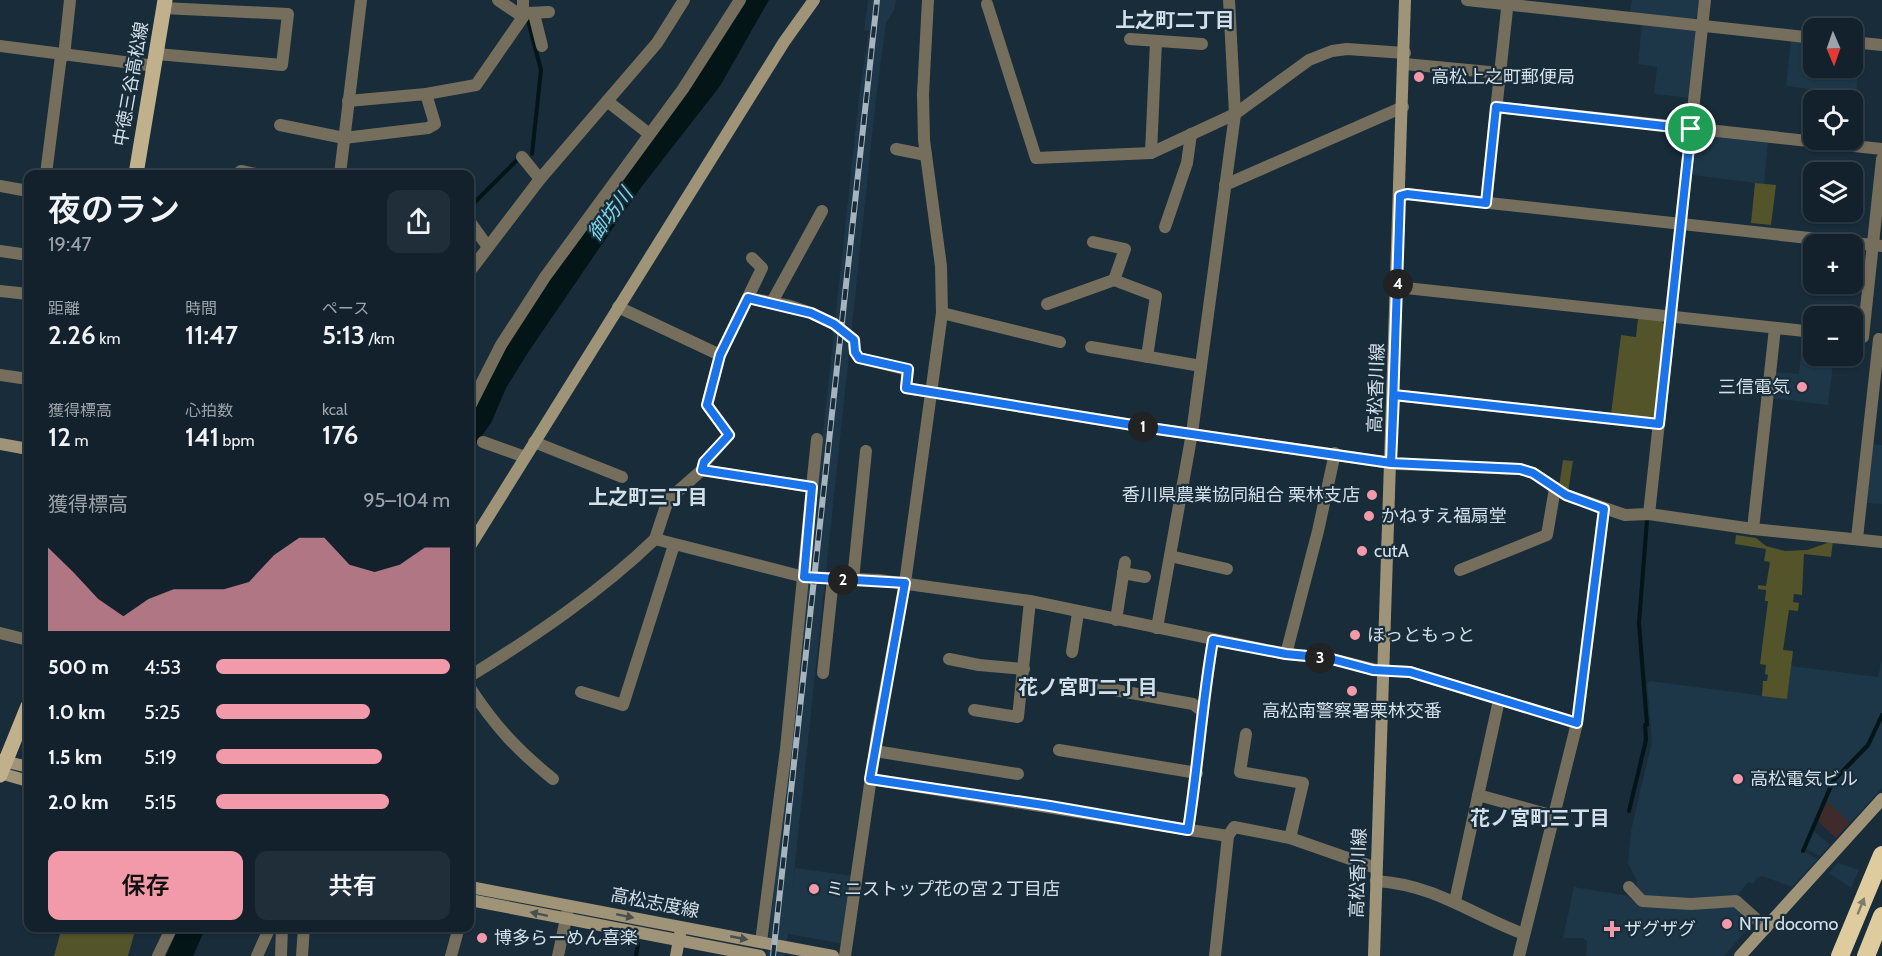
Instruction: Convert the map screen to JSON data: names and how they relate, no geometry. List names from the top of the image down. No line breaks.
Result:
{"streets":{"main road":["中徳三谷高松線","高松香川線","高松志度線"]},"districts":["上之町二丁目","上之町三丁目","花ノ宮町二丁目","花ノ宮町三丁目"],"water":["御坊川"],"places":{"other":["高松上之町郵便局","三信電気","香川県農業協同組合 栗林支店","かねすえ福扇堂","cutA","ほっともっと","高松南警察署栗林交番","高松電気ビル","ミニストップ花の宮２丁目店","NTT docomo","博多らーめん喜楽"],"health":["ザグザグ"]},"north":"bottom","page":{"map_buttons":["+","−"],"heading":["夜のラン","19:47"],"pins":["4","1","2","3"],"stats":[["距離","2.26 km"],["時間","11:47"],["ペース","5:13 /km"],["獲得標高","12 m"],["心拍数","141 bpm"],["kcal","176"]],"chart":["獲得標高","95–104 m"],"list":[{"name":"500 m","note":"4:53"},{"name":"1.0 km","note":"5:25"},{"name":"1.5 km","note":"5:19"},{"name":"2.0 km","note":"5:15"}],"buttons":["保存","共有"]}}
